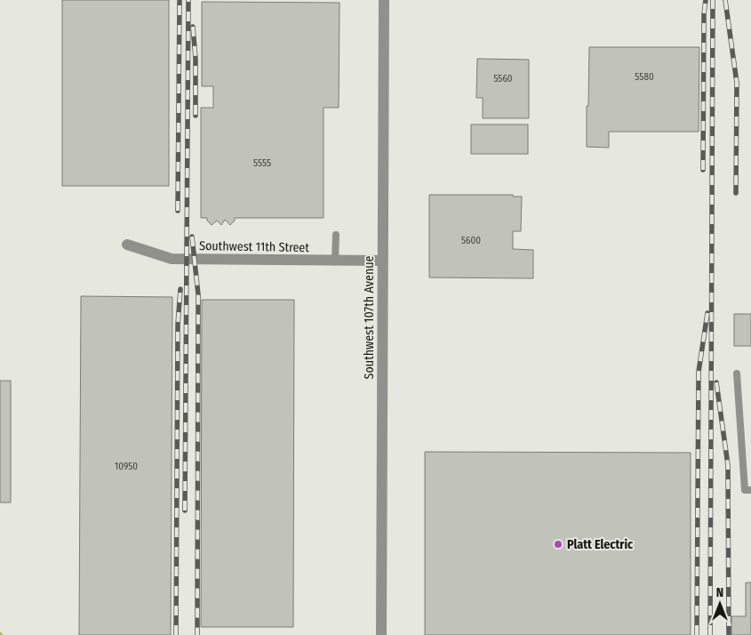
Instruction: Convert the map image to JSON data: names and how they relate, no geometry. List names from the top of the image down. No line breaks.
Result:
{"streets":{"street":["Southwest 11th Street","Southwest 107th Avenue"]},"crossings":[["Southwest 11th Street","Southwest 107th Avenue"]],"places":["Platt Electric"],"house_numbers":["5580","5560","5555","5600","10950"],"north":"top"}
